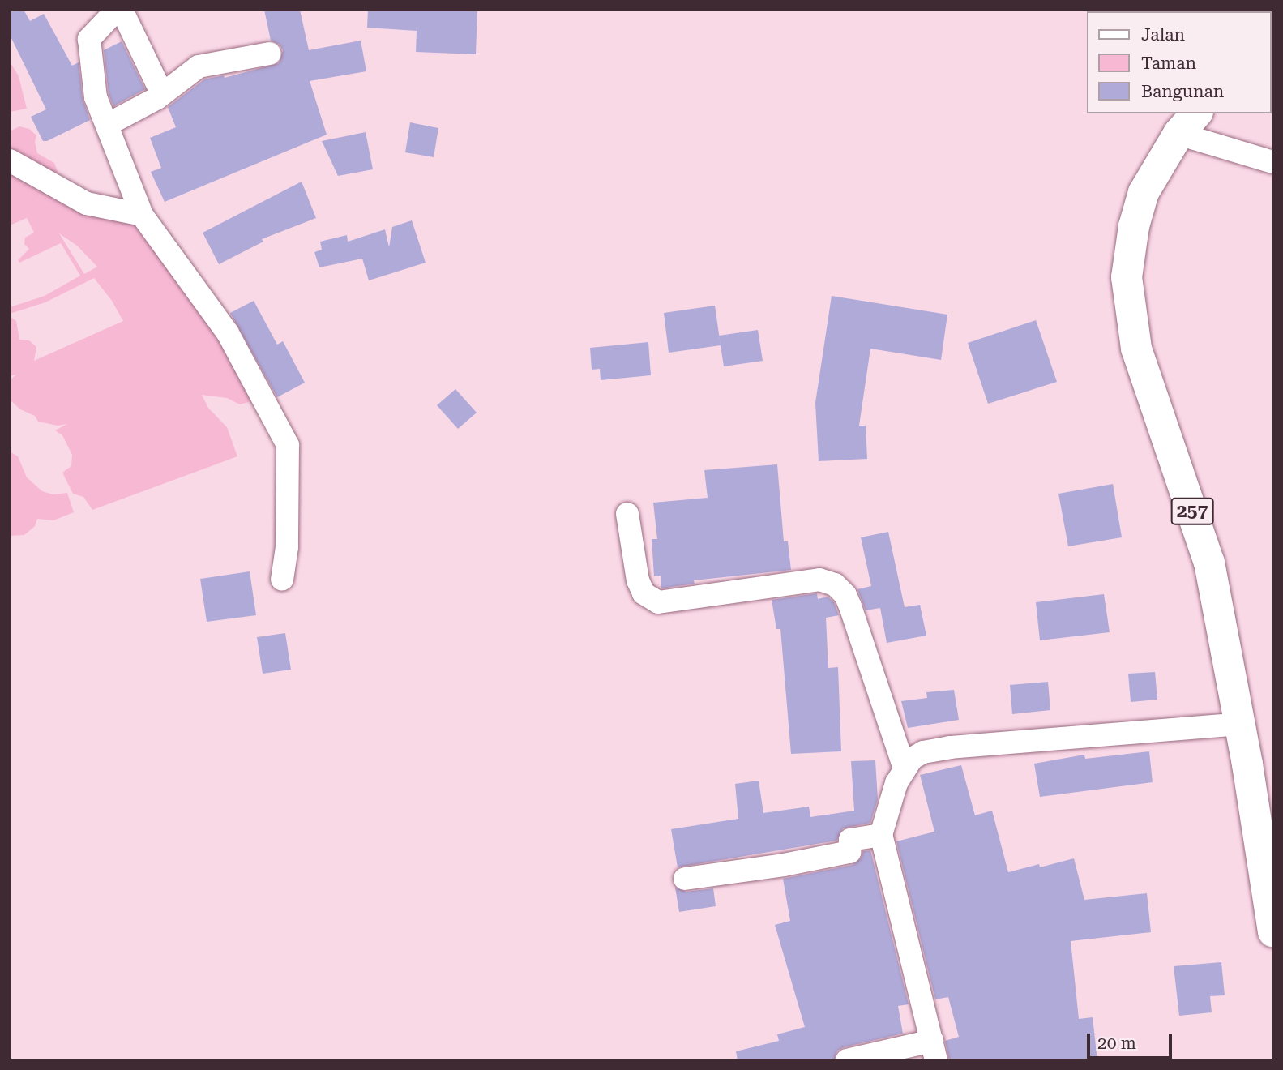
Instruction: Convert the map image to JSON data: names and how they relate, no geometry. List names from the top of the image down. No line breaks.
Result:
{"streets":{"main road":["257"]},"legend":["Jalan","Taman","Bangunan"],"scale_bar":"20 m"}
